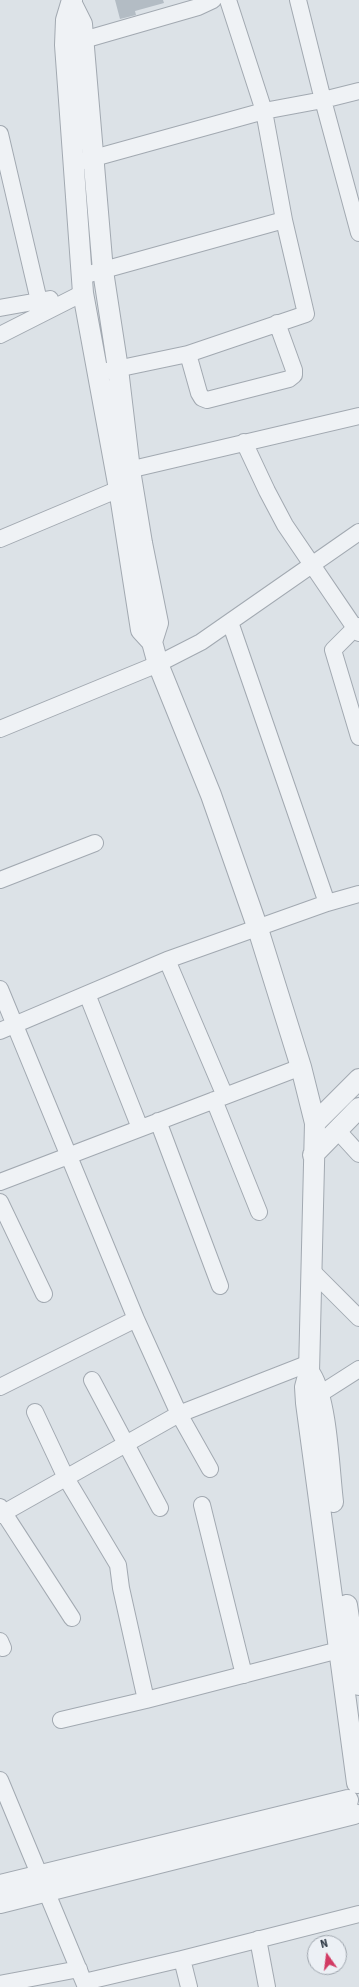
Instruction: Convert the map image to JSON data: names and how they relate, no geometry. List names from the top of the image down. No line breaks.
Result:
{"north":"top"}
